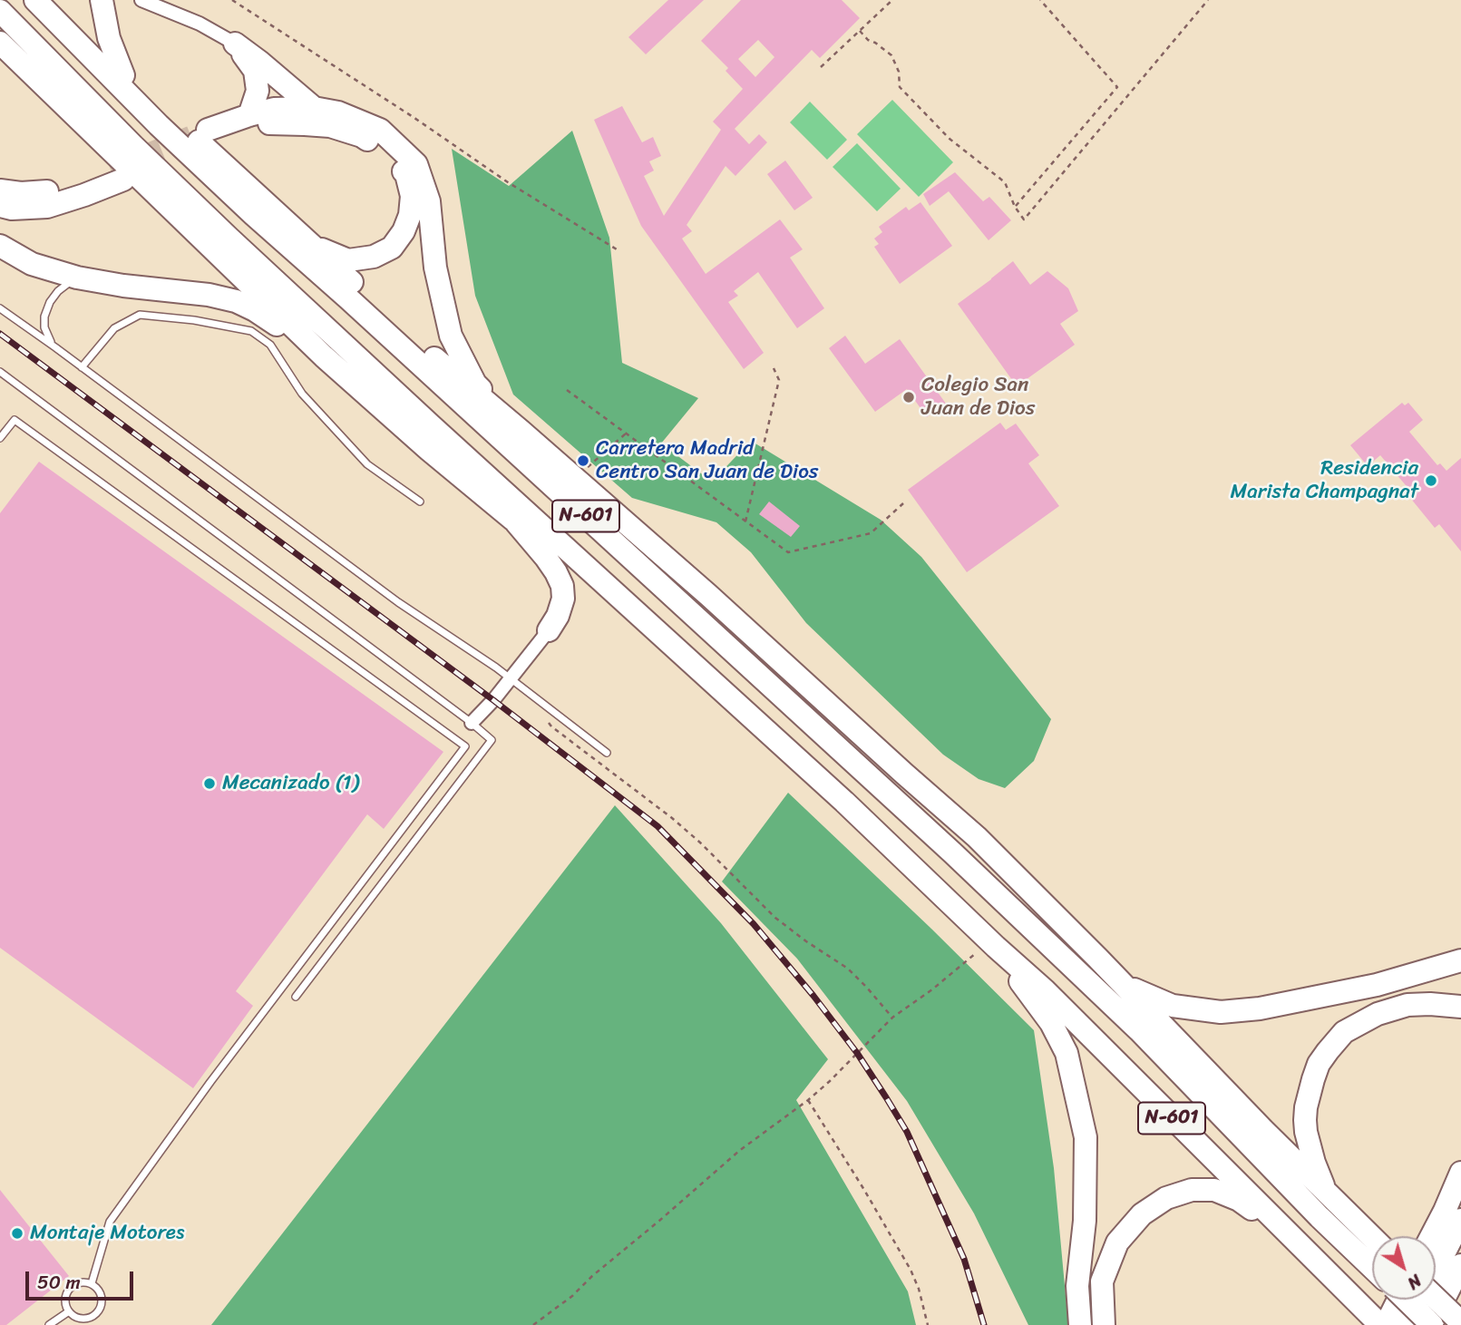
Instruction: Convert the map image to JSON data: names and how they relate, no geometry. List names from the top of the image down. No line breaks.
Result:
{"streets":{"highway":["N-601"]},"places":["Colegio San Juan de Dios","Carretera Madrid Centro San Juan de Dios","Residencia Marista Champagnat","Mecanizado (1)","Montaje Motores"],"scale_bar":"50 m","north":"bottom right"}
